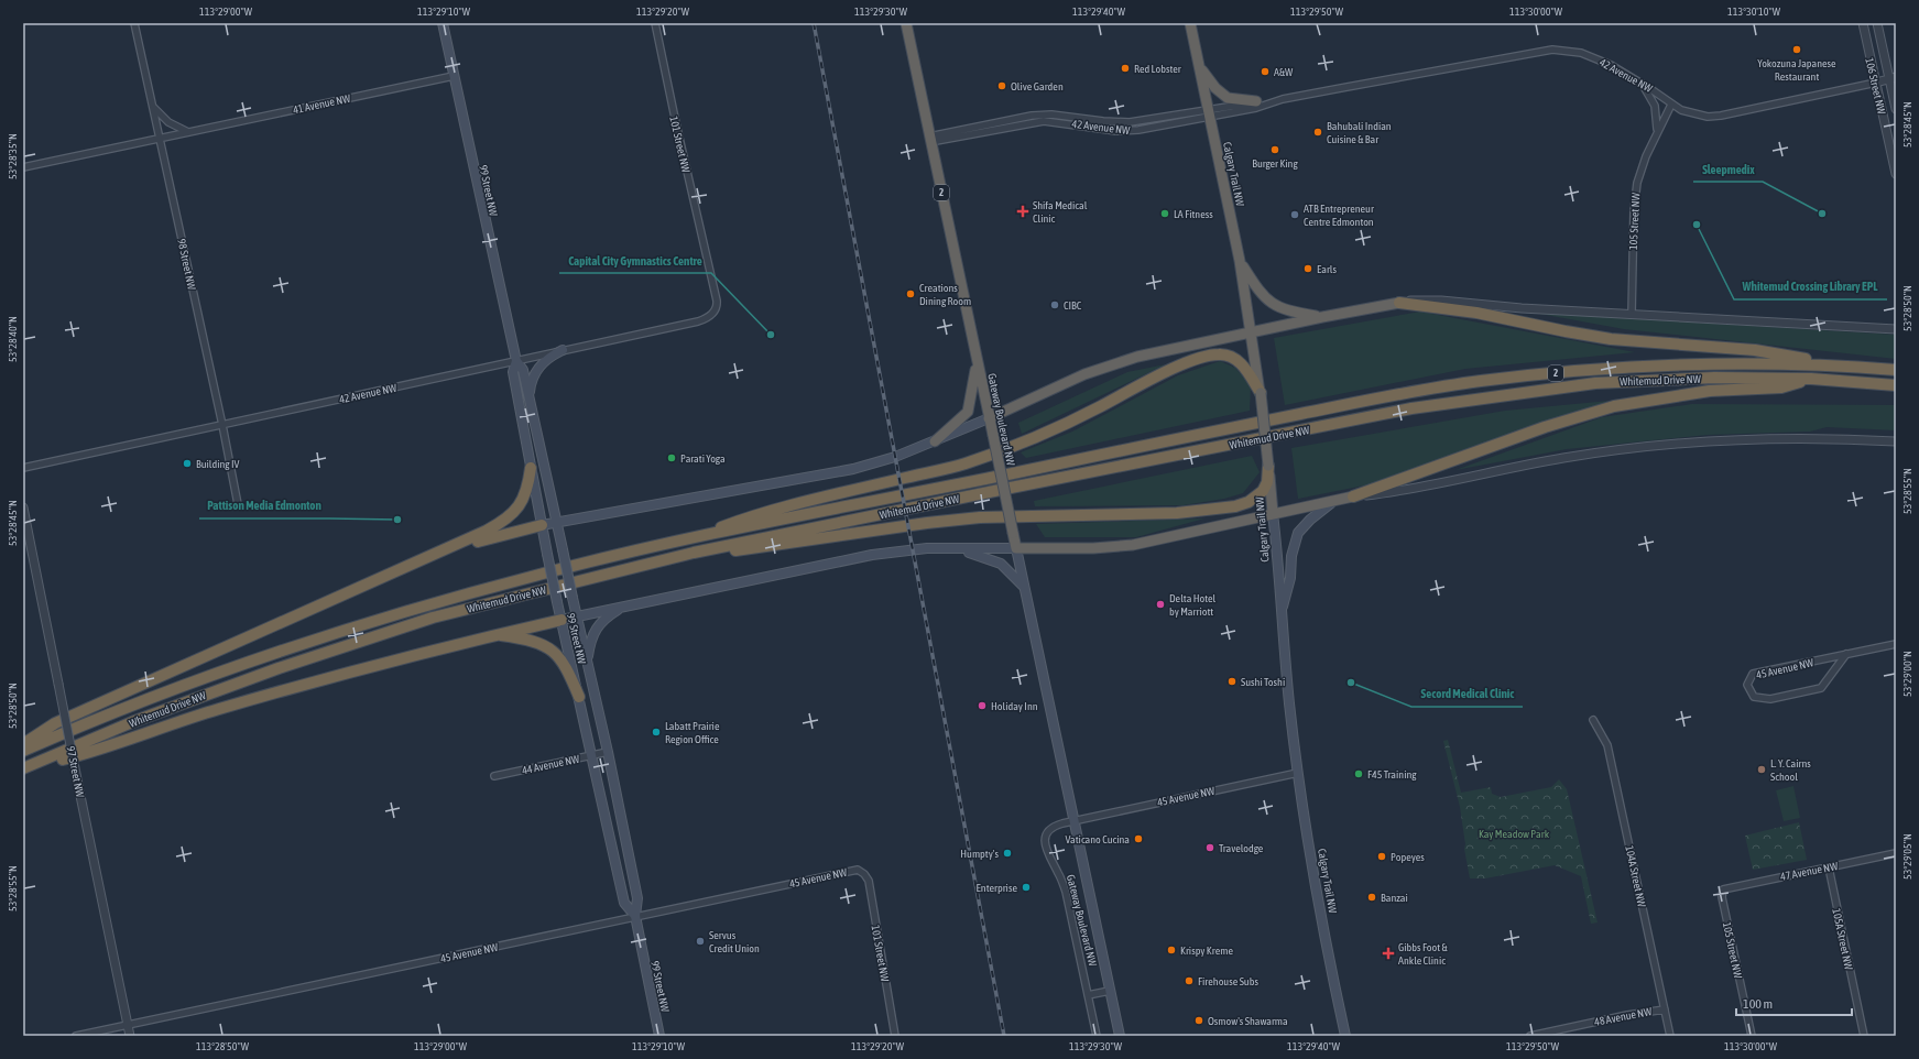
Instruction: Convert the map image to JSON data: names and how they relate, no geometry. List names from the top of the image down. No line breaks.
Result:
{"streets":{"highway":["Calgary Trail NW","2","Whitemud Drive NW","Gateway Boulevard NW"],"main road":["99 Street NW"],"street":["42 Avenue NW","106 Street NW","41 Avenue NW","101 Street NW","105 Street NW","98 Street NW","45 Avenue NW","44 Avenue NW","97 Street NW","47 Avenue NW","104A Street NW","105A Street NW","48 Avenue NW"]},"crossings":[["42 Avenue NW","106 Street NW"],["42 Avenue NW","101 Street NW"],["42 Avenue NW","Calgary Trail NW"],["42 Avenue NW","99 Street NW"],["42 Avenue NW","105 Street NW"],["42 Avenue NW","98 Street NW"],["42 Avenue NW","Gateway Boulevard NW"],["41 Avenue NW","99 Street NW"],["41 Avenue NW","98 Street NW"],["101 Street NW","45 Avenue NW"],["Calgary Trail NW","45 Avenue NW"],["99 Street NW","45 Avenue NW"],["99 Street NW","44 Avenue NW"],["105 Street NW","47 Avenue NW"],["Gateway Boulevard NW","45 Avenue NW"],["45 Avenue NW","97 Street NW"],["47 Avenue NW","105A Street NW"],["104A Street NW","48 Avenue NW"]],"parks":["Kay Meadow Park"],"places":{"other":["Yokozuna Japanese Restaurant","Red Lobster","A&W","Olive Garden","Bahubali Indian Cuisine & Bar","Burger King","LA Fitness","Sleepmedix","ATB Entrepreneur Centre Edmonton","Whitemud Crossing Library EPL","Earls","Creations Dining Room","CIBC","Capital City Gymnastics Centre","Parati Yoga","Building IV","Pattison Media Edmonton","Delta Hotel by Marriott","Sushi Toshi","Secord Medical Clinic","Holiday Inn","Labatt Prairie Region Office","L. Y. Cairns School","F45 Training","Vaticano Cucina","Travelodge","Humpty's","Popeyes","Enterprise","Banzai","Servus Credit Union","Krispy Kreme","Firehouse Subs","Osmow's Shawarma"],"health":["Shifa Medical Clinic","Gibbs Foot & Ankle Clinic"]},"scale_bar":"100 m","coordinates":["113°29'00\"W","113°29'10\"W","113°29'20\"W","113°29'30\"W","113°29'40\"W","113°29'50\"W","113°30'00\"W","113°30'10\"W","53°28'45\"N","53°28'35\"N","53°28'50\"N","53°28'40\"N","53°28'55\"N","53°29'00\"N","53°29'05\"N","113°28'50\"W"]}
